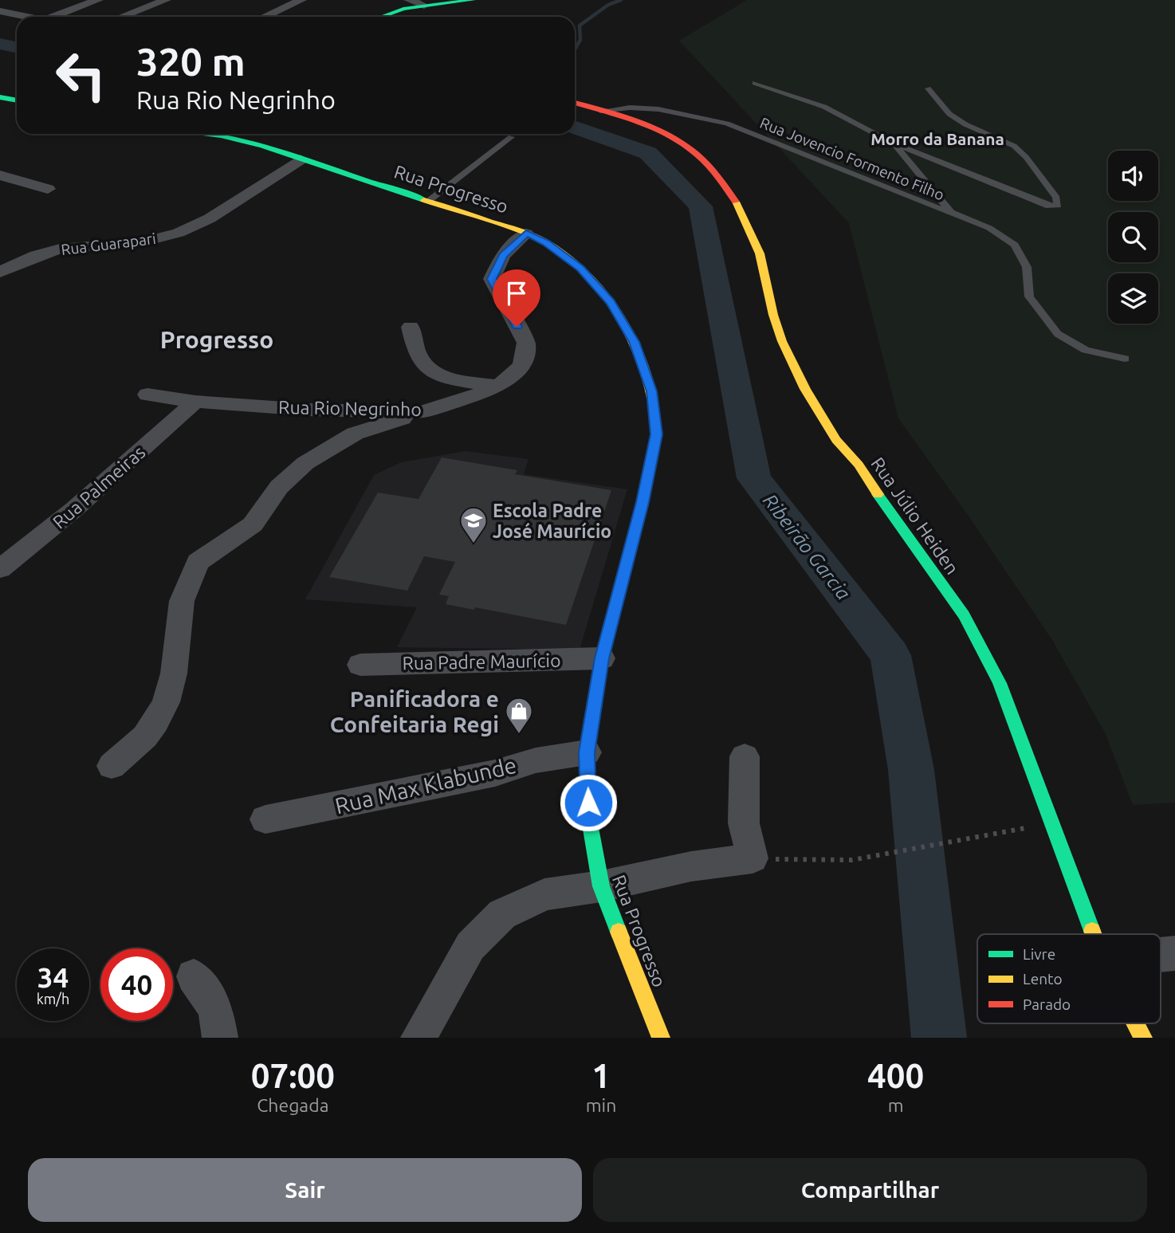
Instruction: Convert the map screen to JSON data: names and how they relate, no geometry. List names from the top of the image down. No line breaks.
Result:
{"streets":{"street":["Rua Progresso","Rua Guarapari","Rua Rio Negrinho","Rua Palmeiras","Rua Júlio Heiden","Rua Padre Maurício","Rua Max Klabunde"],"lane":["Rua Jovencio Formento Filho"]},"crossings":[["Rua Jovencio Formento Filho","Rua Júlio Heiden"],["Rua Progresso","Rua Guarapari"],["Rua Progresso","Rua Rio Negrinho"],["Rua Progresso","Rua Padre Maurício"],["Rua Progresso","Rua Max Klabunde"],["Rua Rio Negrinho","Rua Palmeiras"]],"districts":["Morro da Banana","Progresso"],"water":["Ribeirão Garcia"],"places":{"school or university":["Escola Padre José Maurício"],"shop":["Panificadora e Confeitaria Regi"]},"legend":["Livre","Lento","Parado"],"page":{"turn":["320 m","Rua Rio Negrinho"],"speed":"34 km/h","limit":"40","eta":["07:00","Chegada","1","min","400","m"],"buttons":["Sair","Compartilhar"]}}
